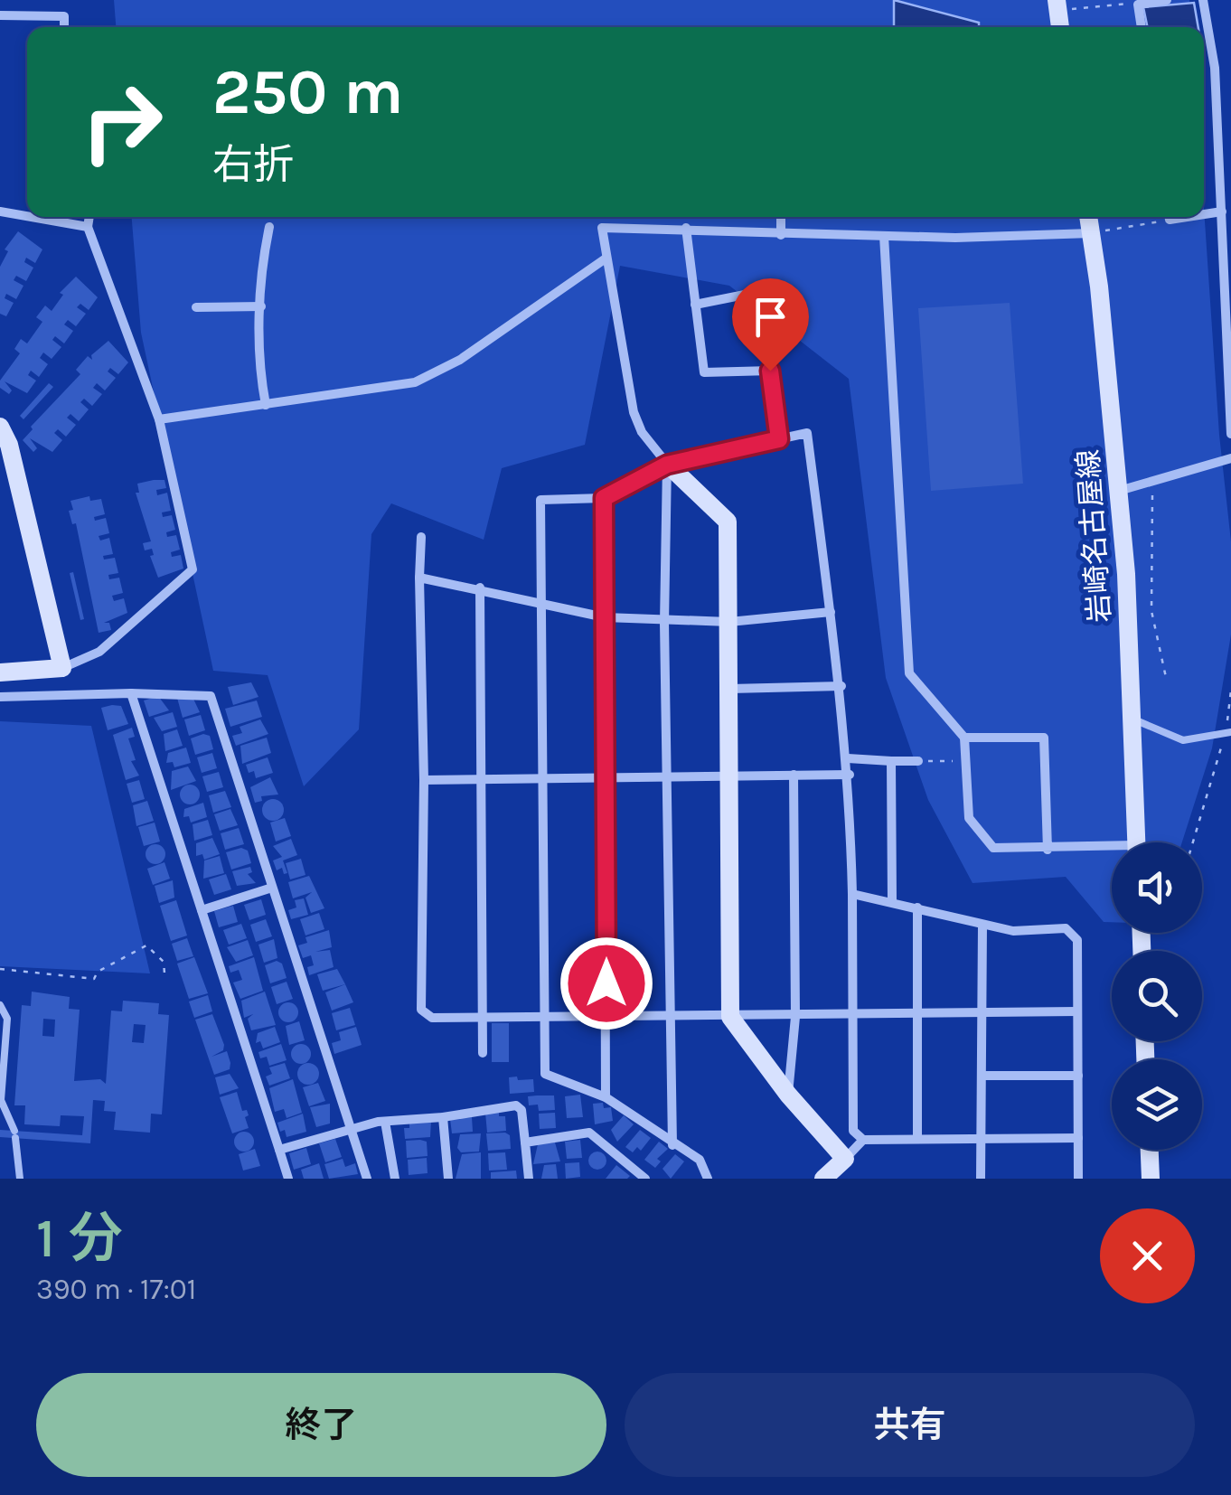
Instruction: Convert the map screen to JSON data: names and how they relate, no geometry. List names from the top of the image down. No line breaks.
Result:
{"streets":{"street":["岩崎名古屋線"]},"page":{"turn":["250 m","右折"],"heading":["1 分","390 m · 17:01"],"buttons":["終了","共有"]}}
